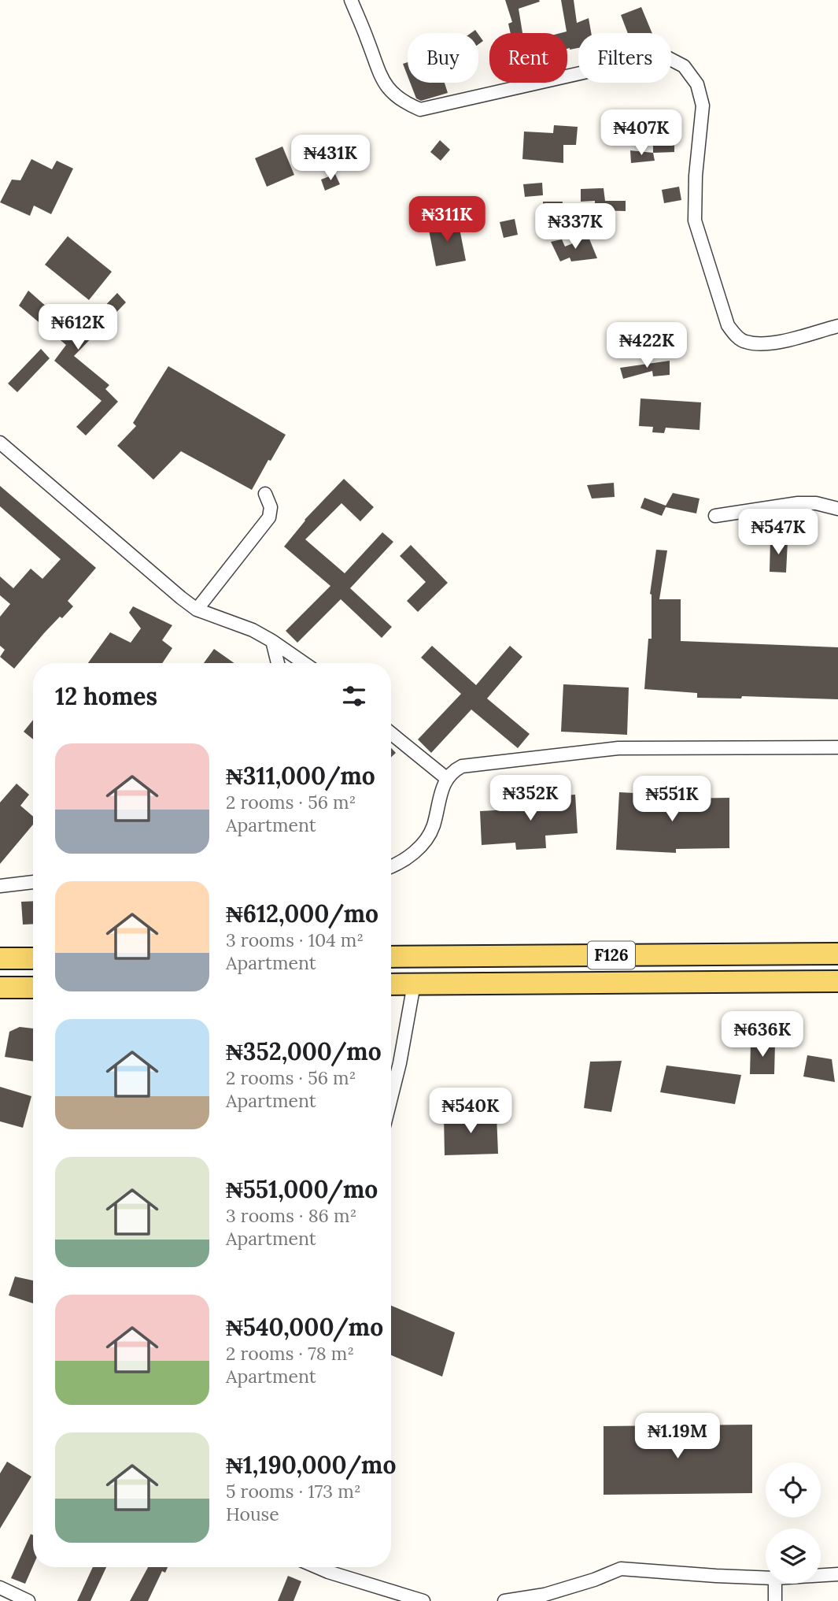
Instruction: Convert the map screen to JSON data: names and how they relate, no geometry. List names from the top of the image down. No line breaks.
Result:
{"streets":{"main road":["F126"]},"page":{"chip":["Buy","Rent","Filters"],"price":["₦407K","₦431K","₦311K","₦337K","₦612K","₦422K","₦547K","₦352K","₦551K","₦636K","₦540K","₦1.19M"],"heading":"12 homes","list":[{"name":"₦311,000/mo","note":"2 rooms · 56 m² · Apartment"},{"name":"₦612,000/mo","note":"3 rooms · 104 m² · Apartment"},{"name":"₦352,000/mo","note":"2 rooms · 56 m² · Apartment"},{"name":"₦551,000/mo","note":"3 rooms · 86 m² · Apartment"},{"name":"₦540,000/mo","note":"2 rooms · 78 m² · Apartment"},{"name":"₦1,190,000/mo","note":"5 rooms · 173 m² · House"}]}}
